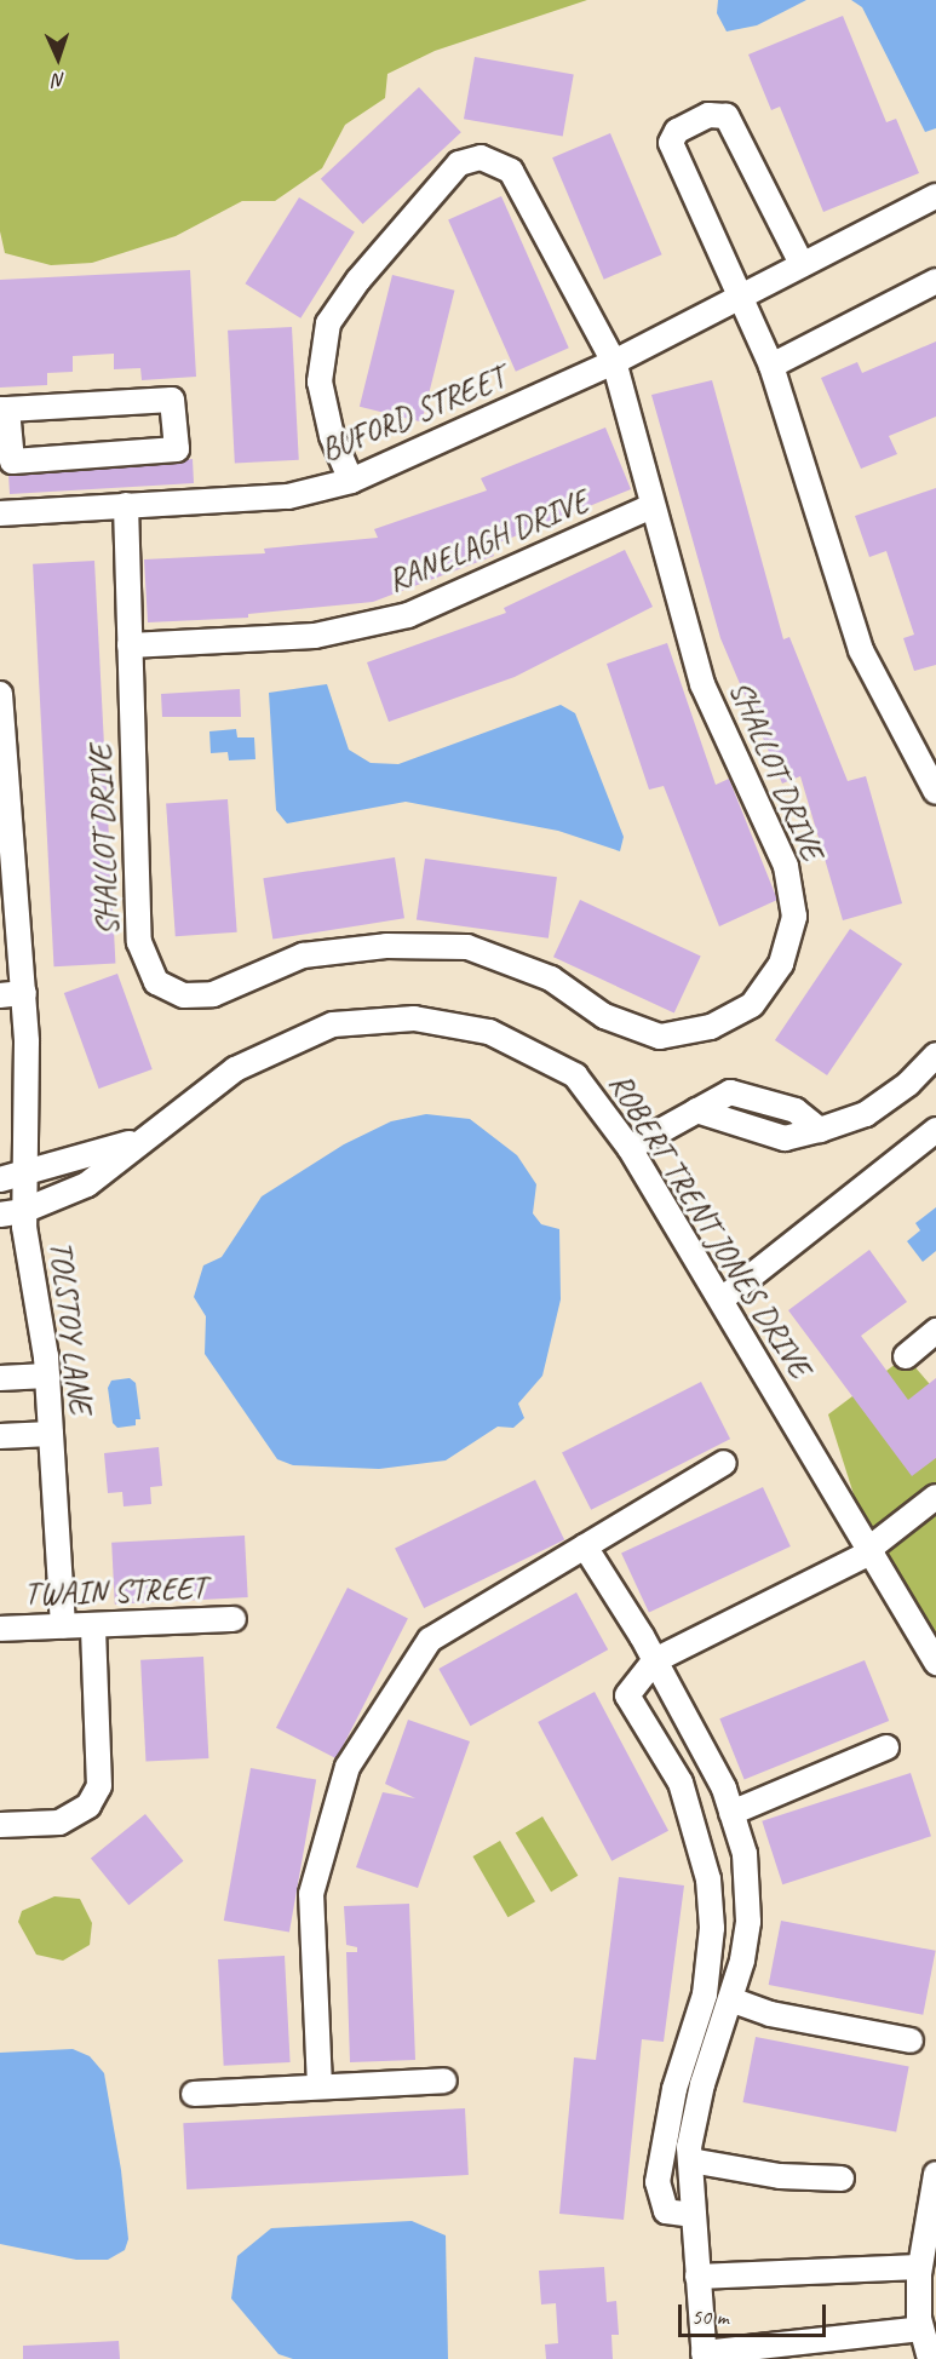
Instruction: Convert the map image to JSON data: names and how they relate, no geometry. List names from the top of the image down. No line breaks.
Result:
{"streets":{"street":["BUFORD STREET","RANELAGH DRIVE","SHALLOT DRIVE","ROBERT TRENT JONES DRIVE","TOLSTOY LANE","TWAIN STREET"]},"crossings":[["BUFORD STREET","SHALLOT DRIVE"],["RANELAGH DRIVE","SHALLOT DRIVE"],["ROBERT TRENT JONES DRIVE","TOLSTOY LANE"],["TOLSTOY LANE","TWAIN STREET"]],"scale_bar":"50 m","north":"bottom"}
